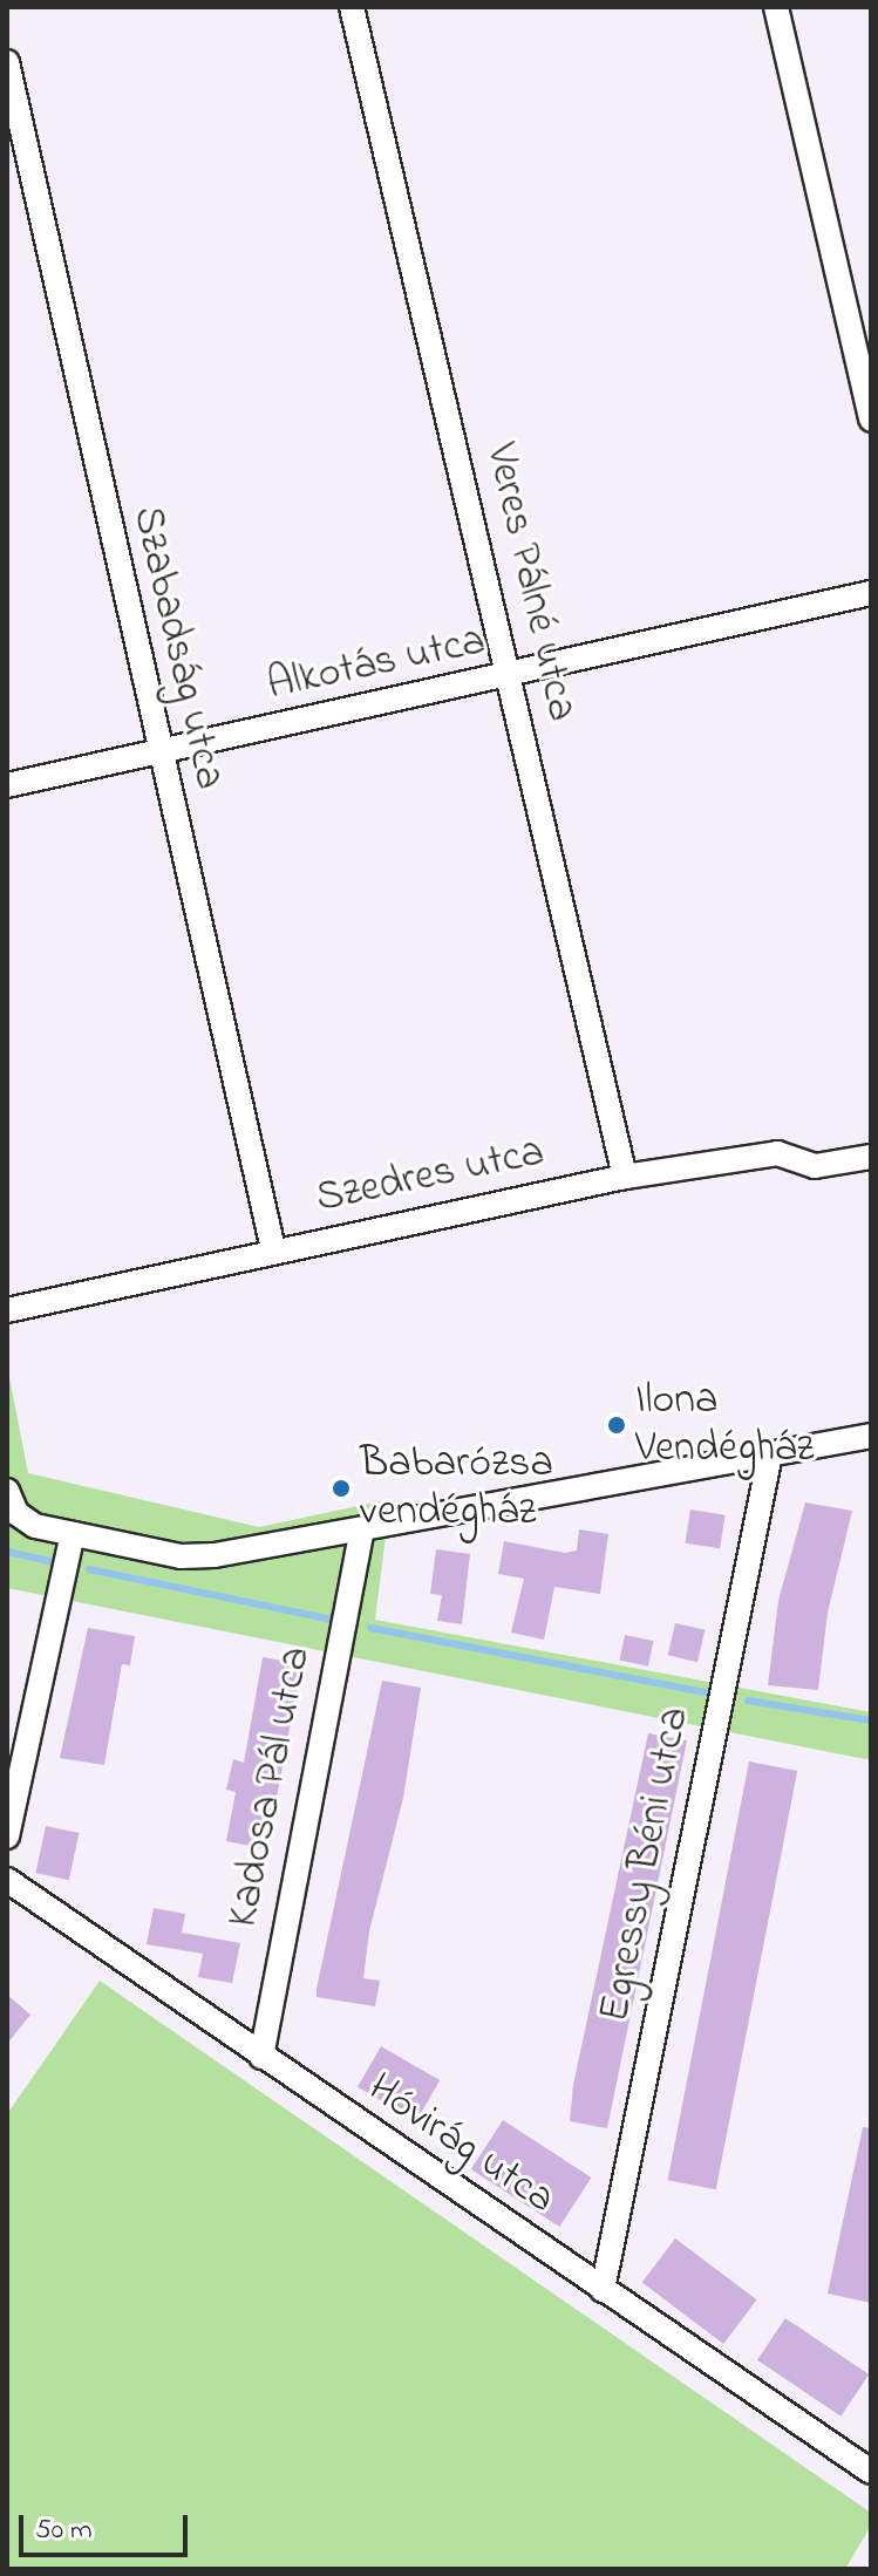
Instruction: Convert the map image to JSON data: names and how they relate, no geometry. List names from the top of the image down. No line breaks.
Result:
{"streets":{"street":["Veres Pálné utca","Szabadság utca","Alkotás utca","Szedres utca","Kadosa Pál utca","Egressy Béni utca","Hóvirág utca"]},"crossings":[["Veres Pálné utca","Alkotás utca"],["Veres Pálné utca","Szedres utca"],["Szabadság utca","Alkotás utca"],["Szabadság utca","Szedres utca"],["Kadosa Pál utca","Hóvirág utca"],["Egressy Béni utca","Hóvirág utca"]],"places":["Ilona Vendégház","Babarózsa vendégház"],"scale_bar":"50 m"}
